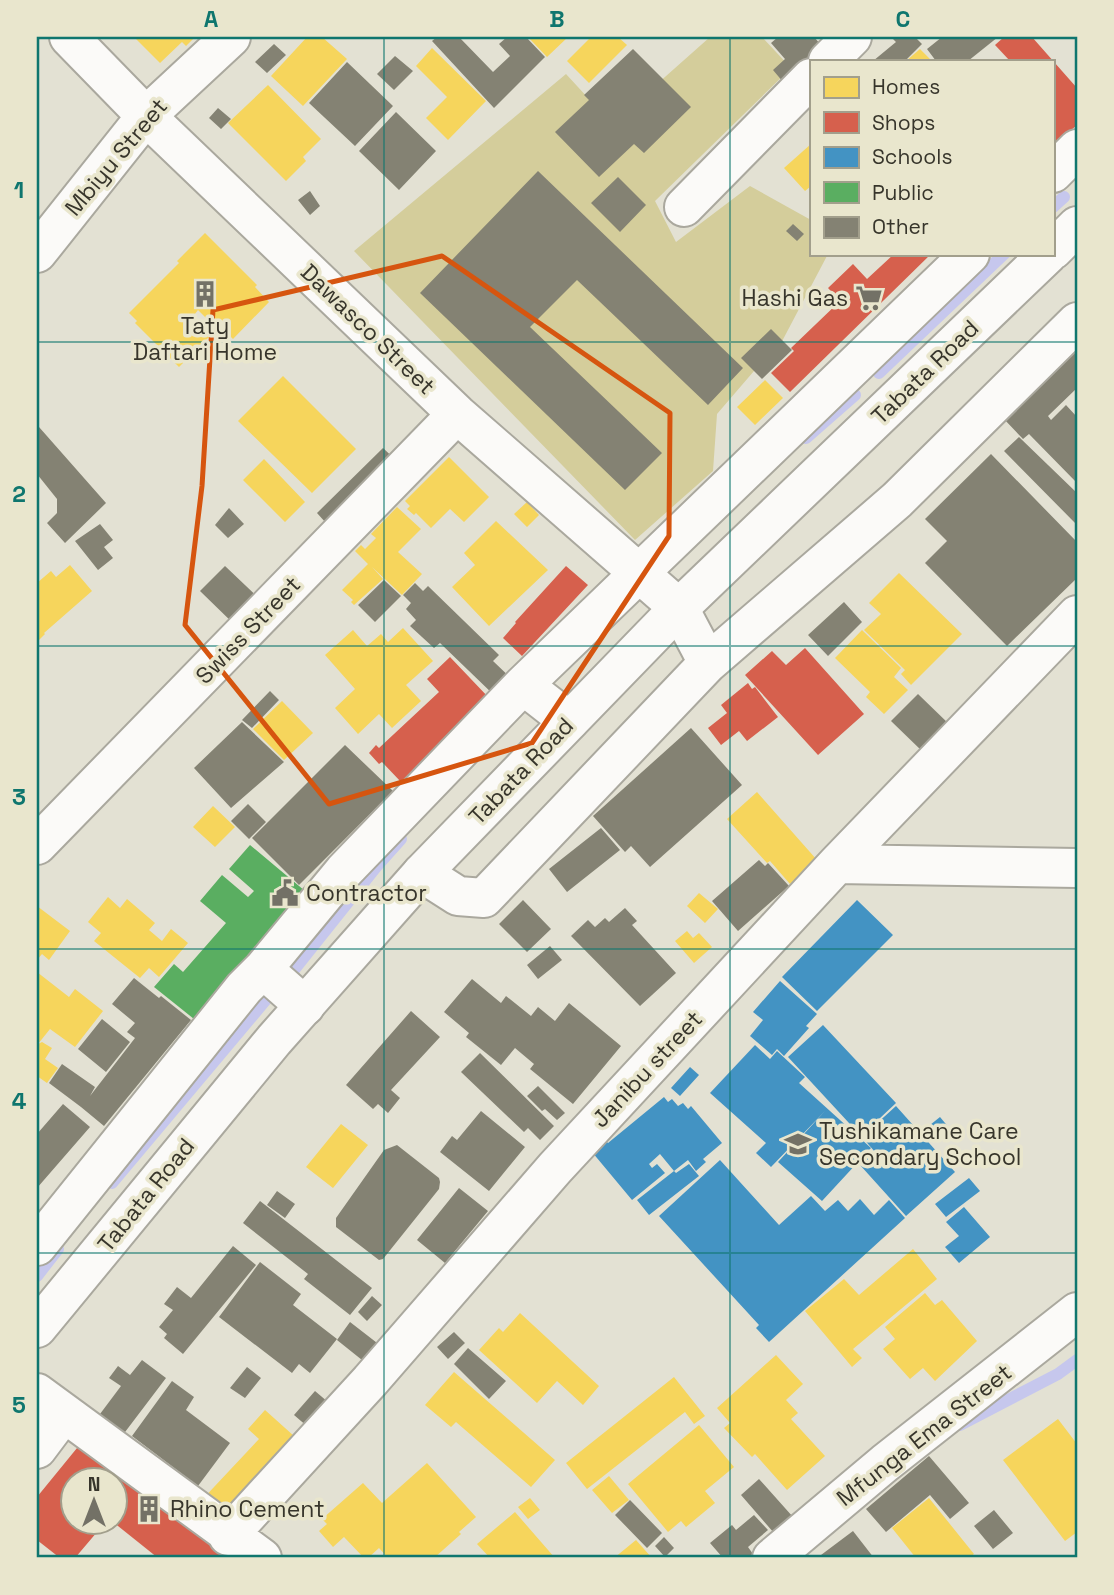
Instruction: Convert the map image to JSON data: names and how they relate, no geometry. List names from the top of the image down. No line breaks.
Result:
{"streets":{"street":["Mbiyu Street","Dawasco Street","Tabata Road","Swiss Street","Janibu street","Mfunga Ema Street"]},"crossings":[["Mbiyu Street","Dawasco Street"],["Dawasco Street","Tabata Road"],["Dawasco Street","Swiss Street"]],"places":{"building":["Taty Daftari Home","Rhino Cement"],"supermarket":["Hashi Gas"],"public building":["Contractor"],"school or university":["Tushikamane Care Secondary School"]},"legend":["Homes","Shops","Schools","Public","Other"],"north":"top","grid":{"columns":["A","B","C"],"rows":["1","2","3","4","5"]}}
